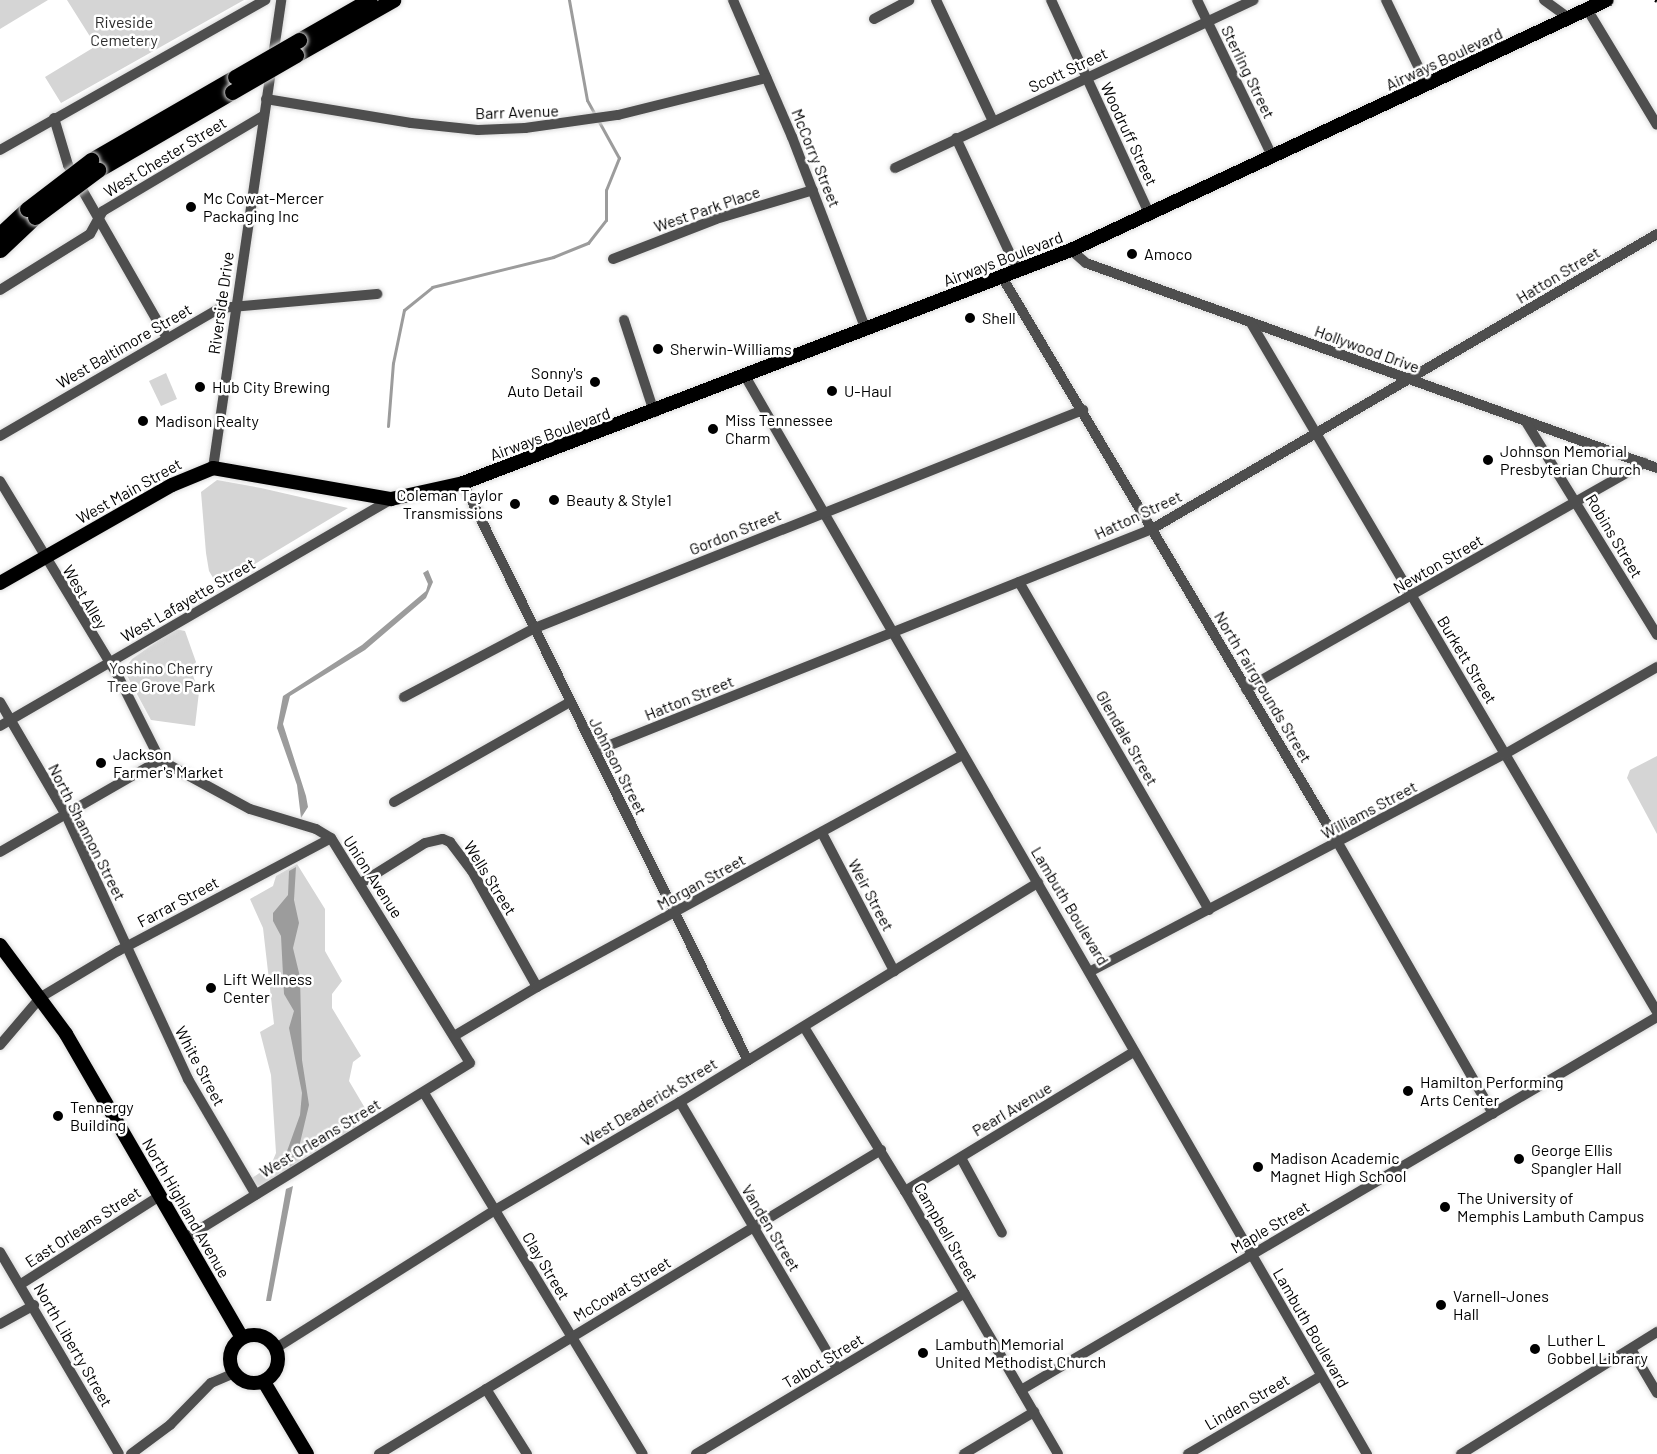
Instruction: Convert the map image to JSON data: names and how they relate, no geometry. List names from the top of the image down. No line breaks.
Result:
{"streets":{"main road":["Airways Boulevard","West Main Street","North Highland Avenue"],"street":["Scott Street","Sterling Street","Barr Avenue","Woodruff Street","West Chester Street","McCorry Street","West Park Place","Hatton Street","Riverside Drive","West Baltimore Street","Hollywood Drive","Gordon Street","Robins Street","Newton Street","West Alley","West Lafayette Street","Burkett Street","North Fairgrounds Street","Glendale Street","Johnson Street","Williams Street","North Shannon Street","Union Avenue","Wells Street","Morgan Street","Weir Street","Farrar Street","Lambuth Boulevard","White Street","West Deaderick Street","Pearl Avenue","West Orleans Street","East Orleans Street","Maple Street","Vanden Street","Campbell Street","Clay Street","McCowat Street","North Liberty Street","Talbot Street","Linden Street"]},"crossings":[["Airways Boulevard","Sterling Street"],["Airways Boulevard","Woodruff Street"],["Airways Boulevard","McCorry Street"],["Airways Boulevard","Hollywood Drive"],["Airways Boulevard","West Lafayette Street"],["Airways Boulevard","North Fairgrounds Street"],["Airways Boulevard","Johnson Street"],["Airways Boulevard","Lambuth Boulevard"],["Scott Street","Sterling Street"],["Scott Street","Woodruff Street"],["Barr Avenue","McCorry Street"],["Barr Avenue","Riverside Drive"],["West Chester Street","Riverside Drive"],["McCorry Street","West Park Place"],["Hatton Street","Hollywood Drive"],["Hatton Street","Burkett Street"],["Hatton Street","North Fairgrounds Street"],["Hatton Street","Glendale Street"],["Hatton Street","Johnson Street"],["Hatton Street","Lambuth Boulevard"],["Riverside Drive","West Baltimore Street"],["Riverside Drive","West Main Street"],["Hollywood Drive","Robins Street"],["Hollywood Drive","Newton Street"],["Hollywood Drive","Burkett Street"],["West Main Street","West Alley"],["Gordon Street","North Fairgrounds Street"],["Gordon Street","Johnson Street"],["Gordon Street","Lambuth Boulevard"],["Robins Street","Newton Street"],["Newton Street","Burkett Street"],["Newton Street","North Fairgrounds Street"],["West Alley","West Lafayette Street"],["West Alley","Union Avenue"],["West Lafayette Street","North Shannon Street"],["Burkett Street","Williams Street"],["North Fairgrounds Street","Williams Street"],["North Fairgrounds Street","Maple Street"],["Glendale Street","Williams Street"],["Johnson Street","Morgan Street"],["Johnson Street","West Deaderick Street"],["Williams Street","Lambuth Boulevard"],["North Shannon Street","Farrar Street"],["North Shannon Street","White Street"],["Union Avenue","Wells Street"],["Union Avenue","Morgan Street"],["Union Avenue","Farrar Street"],["Union Avenue","West Orleans Street"],["Wells Street","Morgan Street"],["Morgan Street","Weir Street"],["Morgan Street","Lambuth Boulevard"],["Weir Street","West Deaderick Street"],["Farrar Street","White Street"],["Farrar Street","North Highland Avenue"],["Lambuth Boulevard","West Deaderick Street"],["Lambuth Boulevard","Pearl Avenue"],["Lambuth Boulevard","Maple Street"],["Lambuth Boulevard","Linden Street"],["White Street","West Orleans Street"],["West Deaderick Street","North Highland Avenue"],["West Deaderick Street","Vanden Street"],["West Deaderick Street","Campbell Street"],["West Deaderick Street","Clay Street"],["Pearl Avenue","Campbell Street"],["West Orleans Street","North Highland Avenue"],["West Orleans Street","Clay Street"],["North Highland Avenue","East Orleans Street"],["East Orleans Street","North Liberty Street"],["Maple Street","Campbell Street"],["Vanden Street","McCowat Street"],["Vanden Street","Talbot Street"],["Campbell Street","McCowat Street"],["Campbell Street","Talbot Street"],["Clay Street","McCowat Street"]],"parks":["Riveside Cemetery","Yoshino Cherry Tree Grove Park"],"places":["Mc Cowat-Mercer Packaging Inc","Amoco","Shell","Sherwin-Williams","Sonny's Auto Detail","Hub City Brewing","U-Haul","Madison Realty","Miss Tennessee Charm","Johnson Memorial Presbyterian Church","Beauty & Style1","Coleman Taylor Transmissions","Jackson Farmer's Market","Lift Wellness Center","Hamilton Performing Arts Center","Tennergy Building","George Ellis Spangler Hall","Madison Academic Magnet High School","The University of Memphis Lambuth Campus","Varnell-Jones Hall","Luther L Gobbel Library","Lambuth Memorial United Methodist Church"]}
